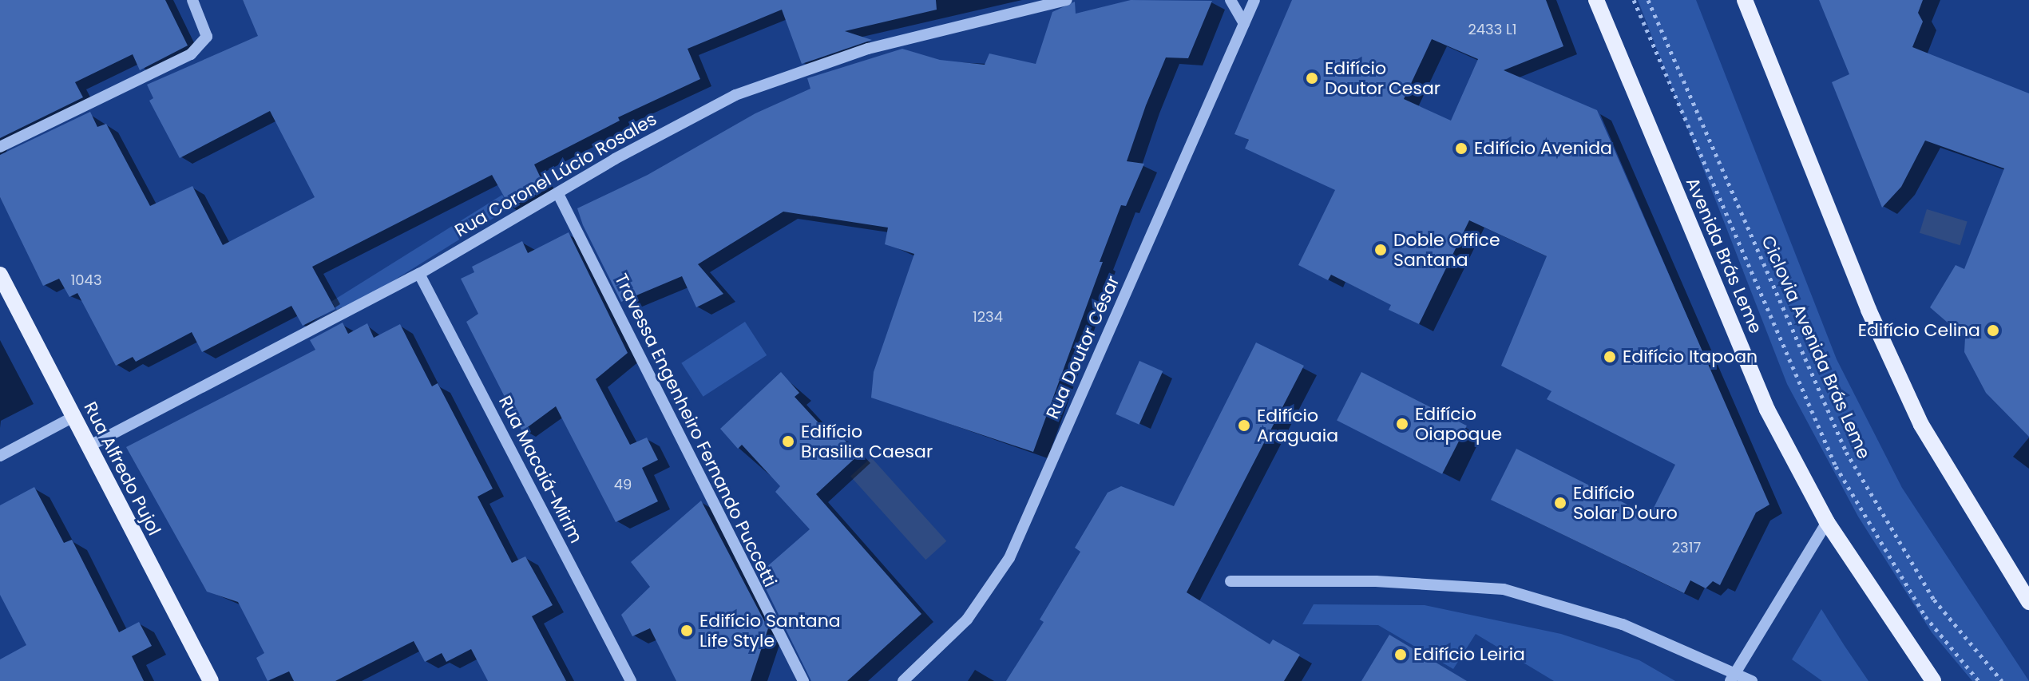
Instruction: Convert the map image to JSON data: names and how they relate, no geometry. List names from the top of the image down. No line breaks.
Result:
{"streets":{"main road":["Avenida Brás Leme","Rua Alfredo Pujol"],"street":["Rua Coronel Lúcio Rosales","Rua Doutor César","Travessa Engenheiro Fernando Puccetti","Rua Macaiá-Mirim"],"path":["Ciclovia Avenida Brás Leme"]},"crossings":[["Rua Coronel Lúcio Rosales","Travessa Engenheiro Fernando Puccetti"],["Rua Coronel Lúcio Rosales","Rua Alfredo Pujol"],["Rua Coronel Lúcio Rosales","Rua Macaiá-Mirim"]],"places":["Edifício Doutor Cesar","Edifício Avenida","Doble Office Santana","Edifício Celina","Edifício Itapoan","Edifício Oiapoque","Edifício Araguaia","Edifício Brasilia Caesar","Edifício Solar D'ouro","Edifício Santana Life Style","Edifício Leiria"],"house_numbers":["2433 L1","1043","1234","49","2317"]}
